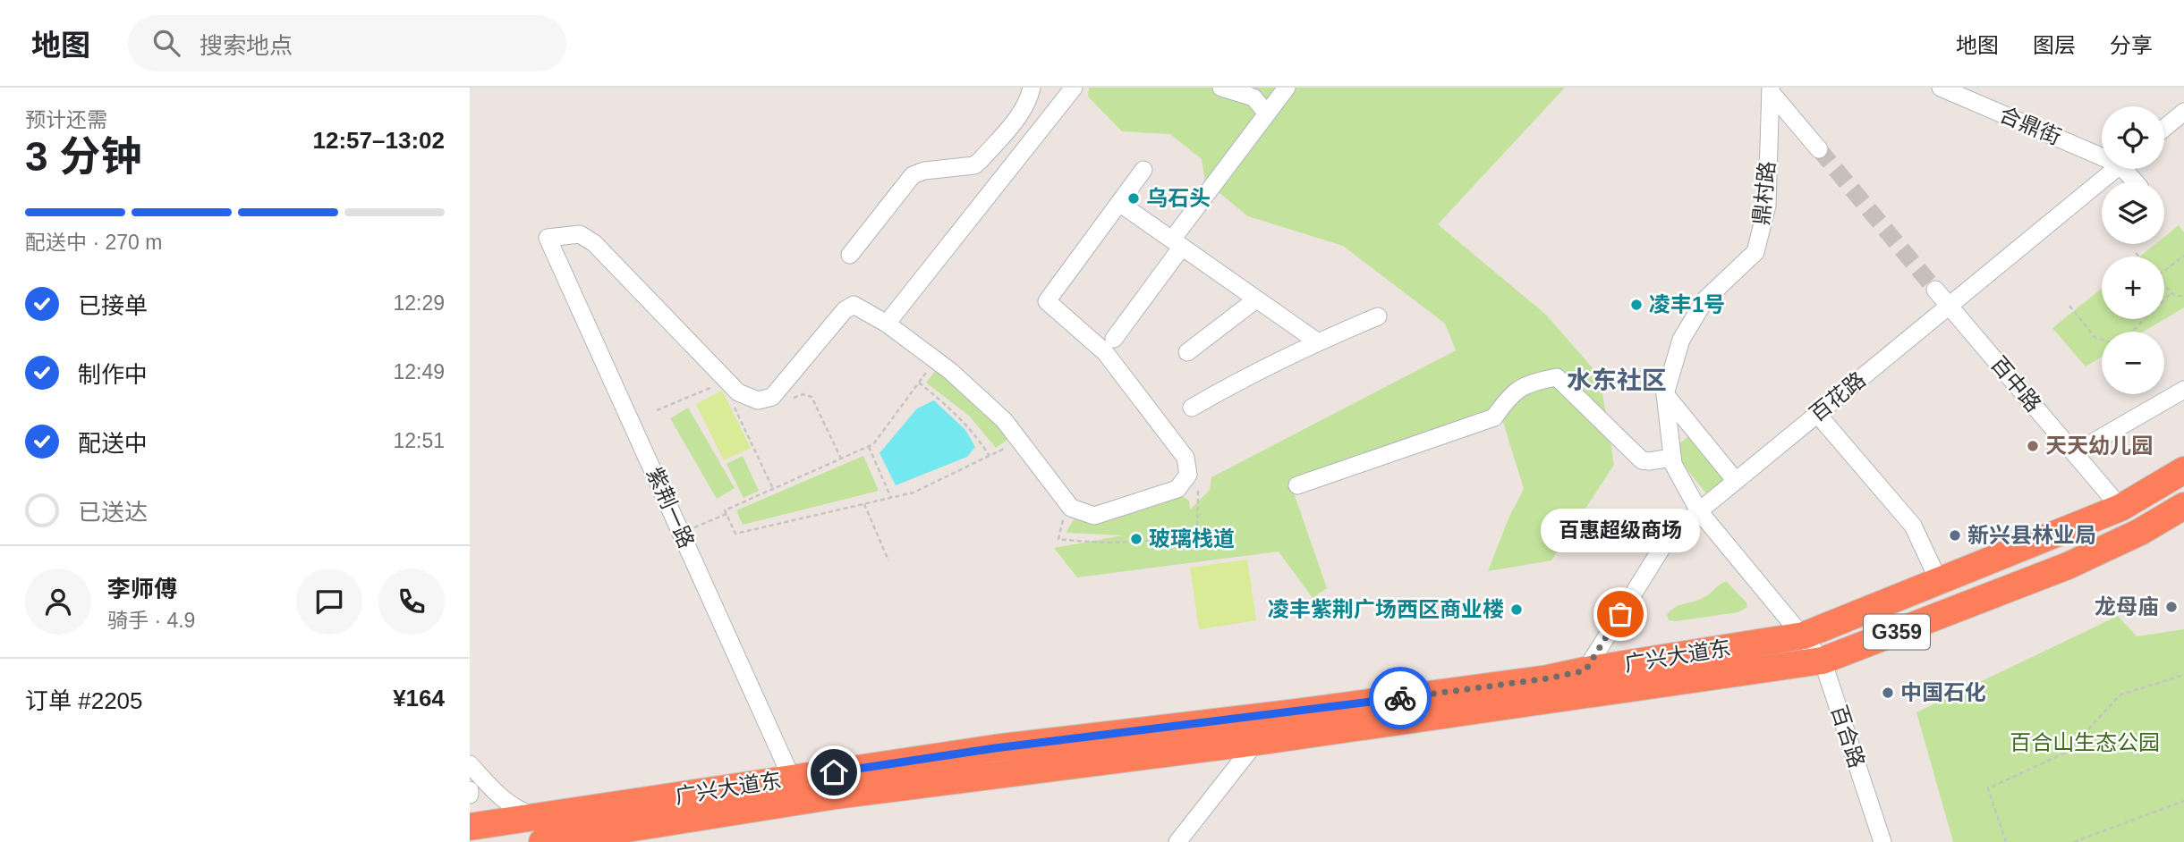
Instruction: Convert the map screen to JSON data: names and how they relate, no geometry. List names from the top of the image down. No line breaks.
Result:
{"streets":{"highway":["G359","广兴大道东"],"street":["合鼎街","鼎村路","百中路","百花路","紫荆一路","百合路"]},"crossings":[["鼎村路","百花路"],["鼎村路","广兴大道东"],["鼎村路","百合路"],["百中路","百花路"],["百中路","广兴大道东"],["百花路","广兴大道东"],["紫荆一路","广兴大道东"],["广兴大道东","百合路"]],"districts":["水东社区"],"parks":["百合山生态公园"],"places":["乌石头","凌丰1号","天天幼儿园","新兴县林业局","玻璃栈道","龙母庙","凌丰紫荆广场西区商业楼","百惠超级商场","中国石化"],"page":{"header":"地图","search":"搜索地点","nav":["地图","图层","分享"],"heading":["3 分钟","预计还需","12:57–13:02"],"panel":["李师傅","骑手 · 4.9","订单 #2205","¥164"],"map_buttons":["+","−"],"bar":"配送中 · 270 m","list":[["已接单","12:29"],["制作中","12:49"],["配送中","12:51"],"已送达"],"bubble":"百惠超级商场"}}
